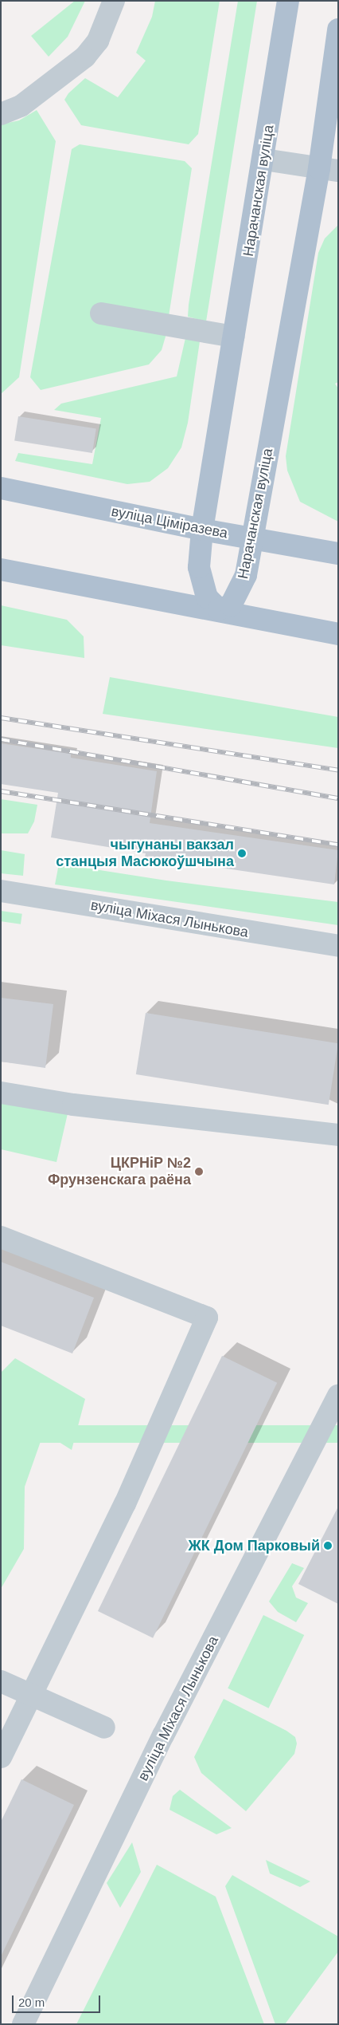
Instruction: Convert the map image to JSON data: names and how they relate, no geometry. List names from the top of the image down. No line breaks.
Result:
{"streets":{"main road":["Нарачанская вуліца","вуліца Ціміразева"],"street":["вуліца Міхася Лынькова"]},"crossings":[["Нарачанская вуліца","вуліца Ціміразева"]],"places":["чыгунаны вакзал станцыя Масюкоўшчына","ЦКРНіР №2 Фрунзенскага раёна","ЖК Дом Парковый"],"scale_bar":"20 m"}
